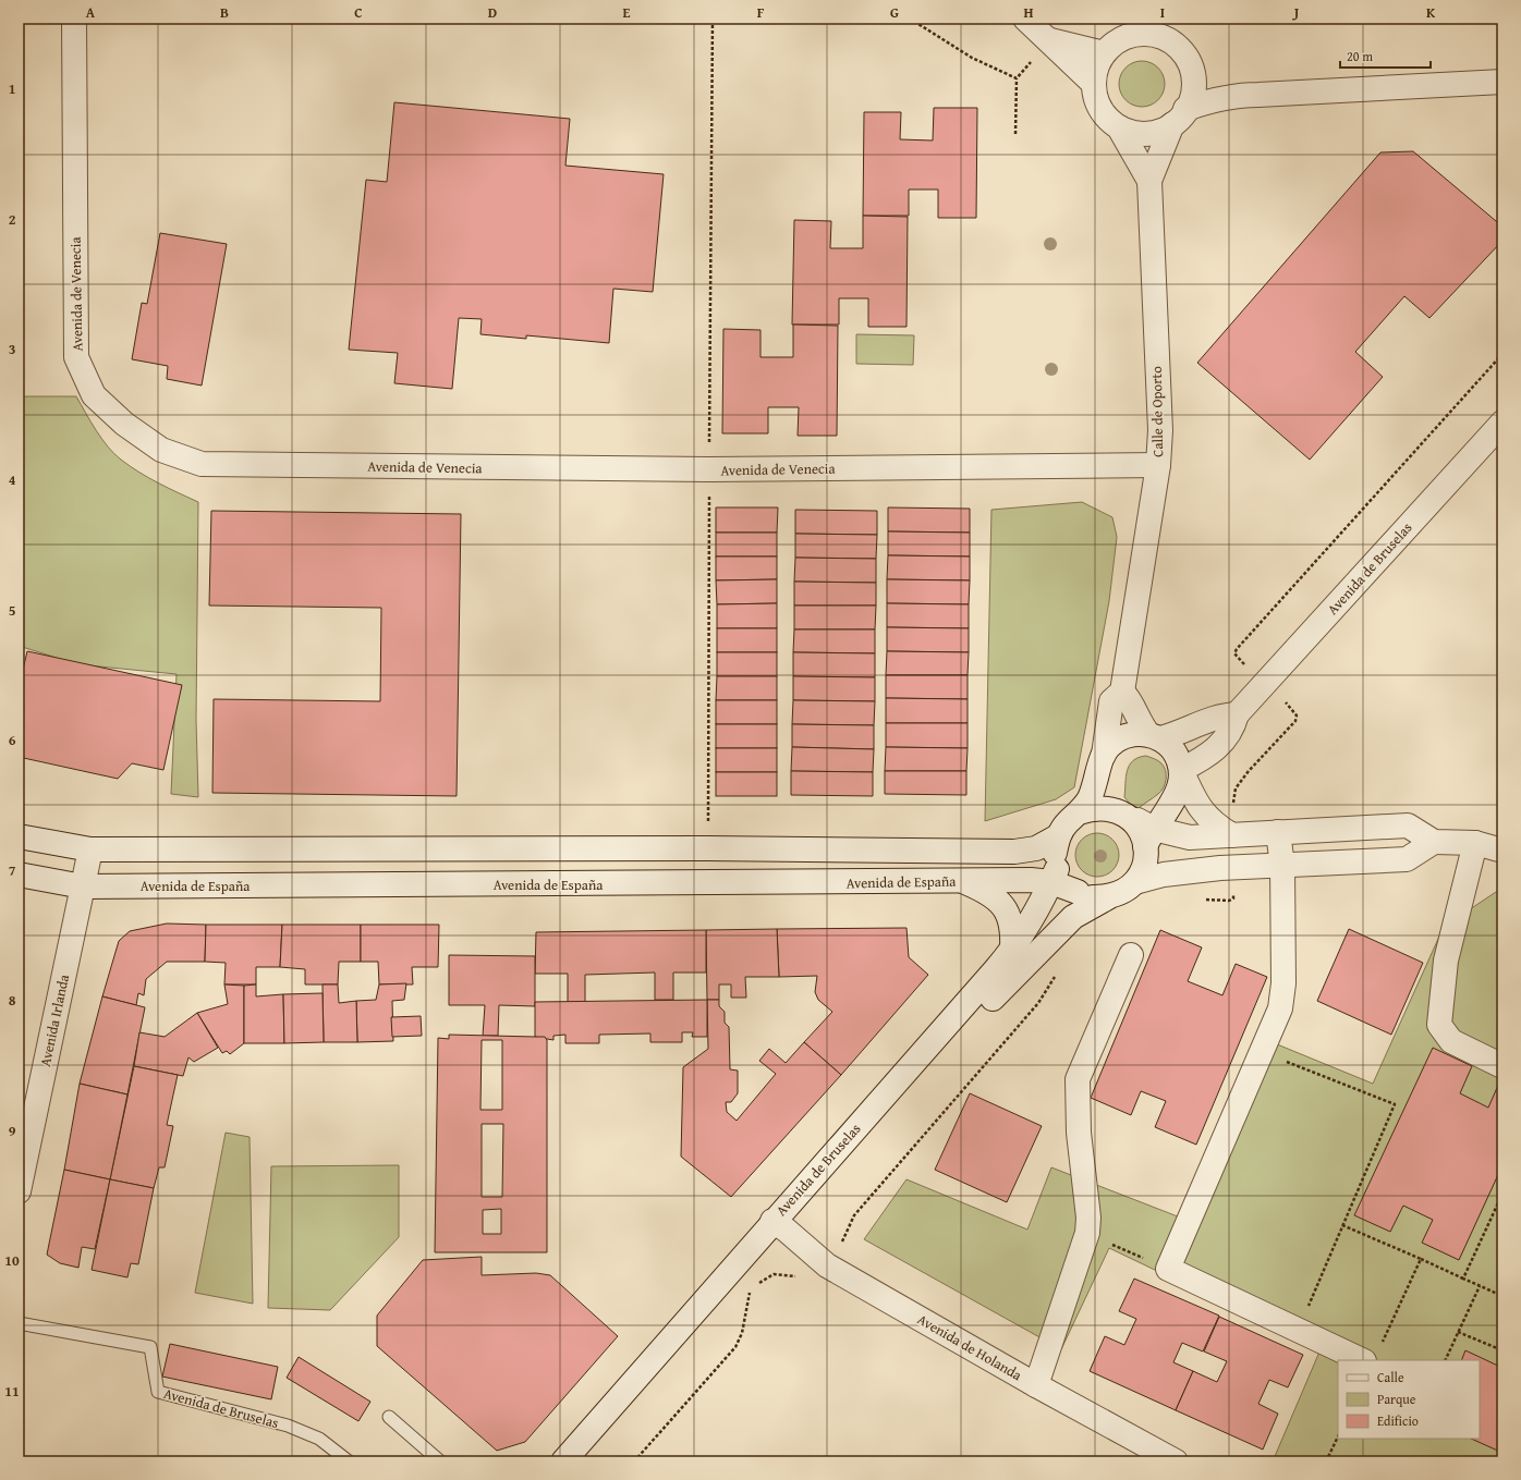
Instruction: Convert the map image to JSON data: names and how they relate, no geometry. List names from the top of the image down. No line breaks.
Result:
{"streets":{"street":["Avenida de Venecia","Calle de Oporto","Avenida de Bruselas","Avenida de España","Avenida Irlanda","Avenida de Holanda"]},"crossings":[["Avenida de Venecia","Calle de Oporto"],["Calle de Oporto","Avenida de Bruselas"],["Calle de Oporto","Avenida de España"],["Avenida de Bruselas","Avenida de España"],["Avenida de Bruselas","Avenida de Holanda"],["Avenida de España","Avenida Irlanda"]],"legend":["Calle","Parque","Edificio"],"scale_bar":"20 m","grid":{"columns":["A","B","C","D","E","F","G","H","I","J","K"],"rows":["1","2","3","4","5","6","7","8","9","10","11"]}}
